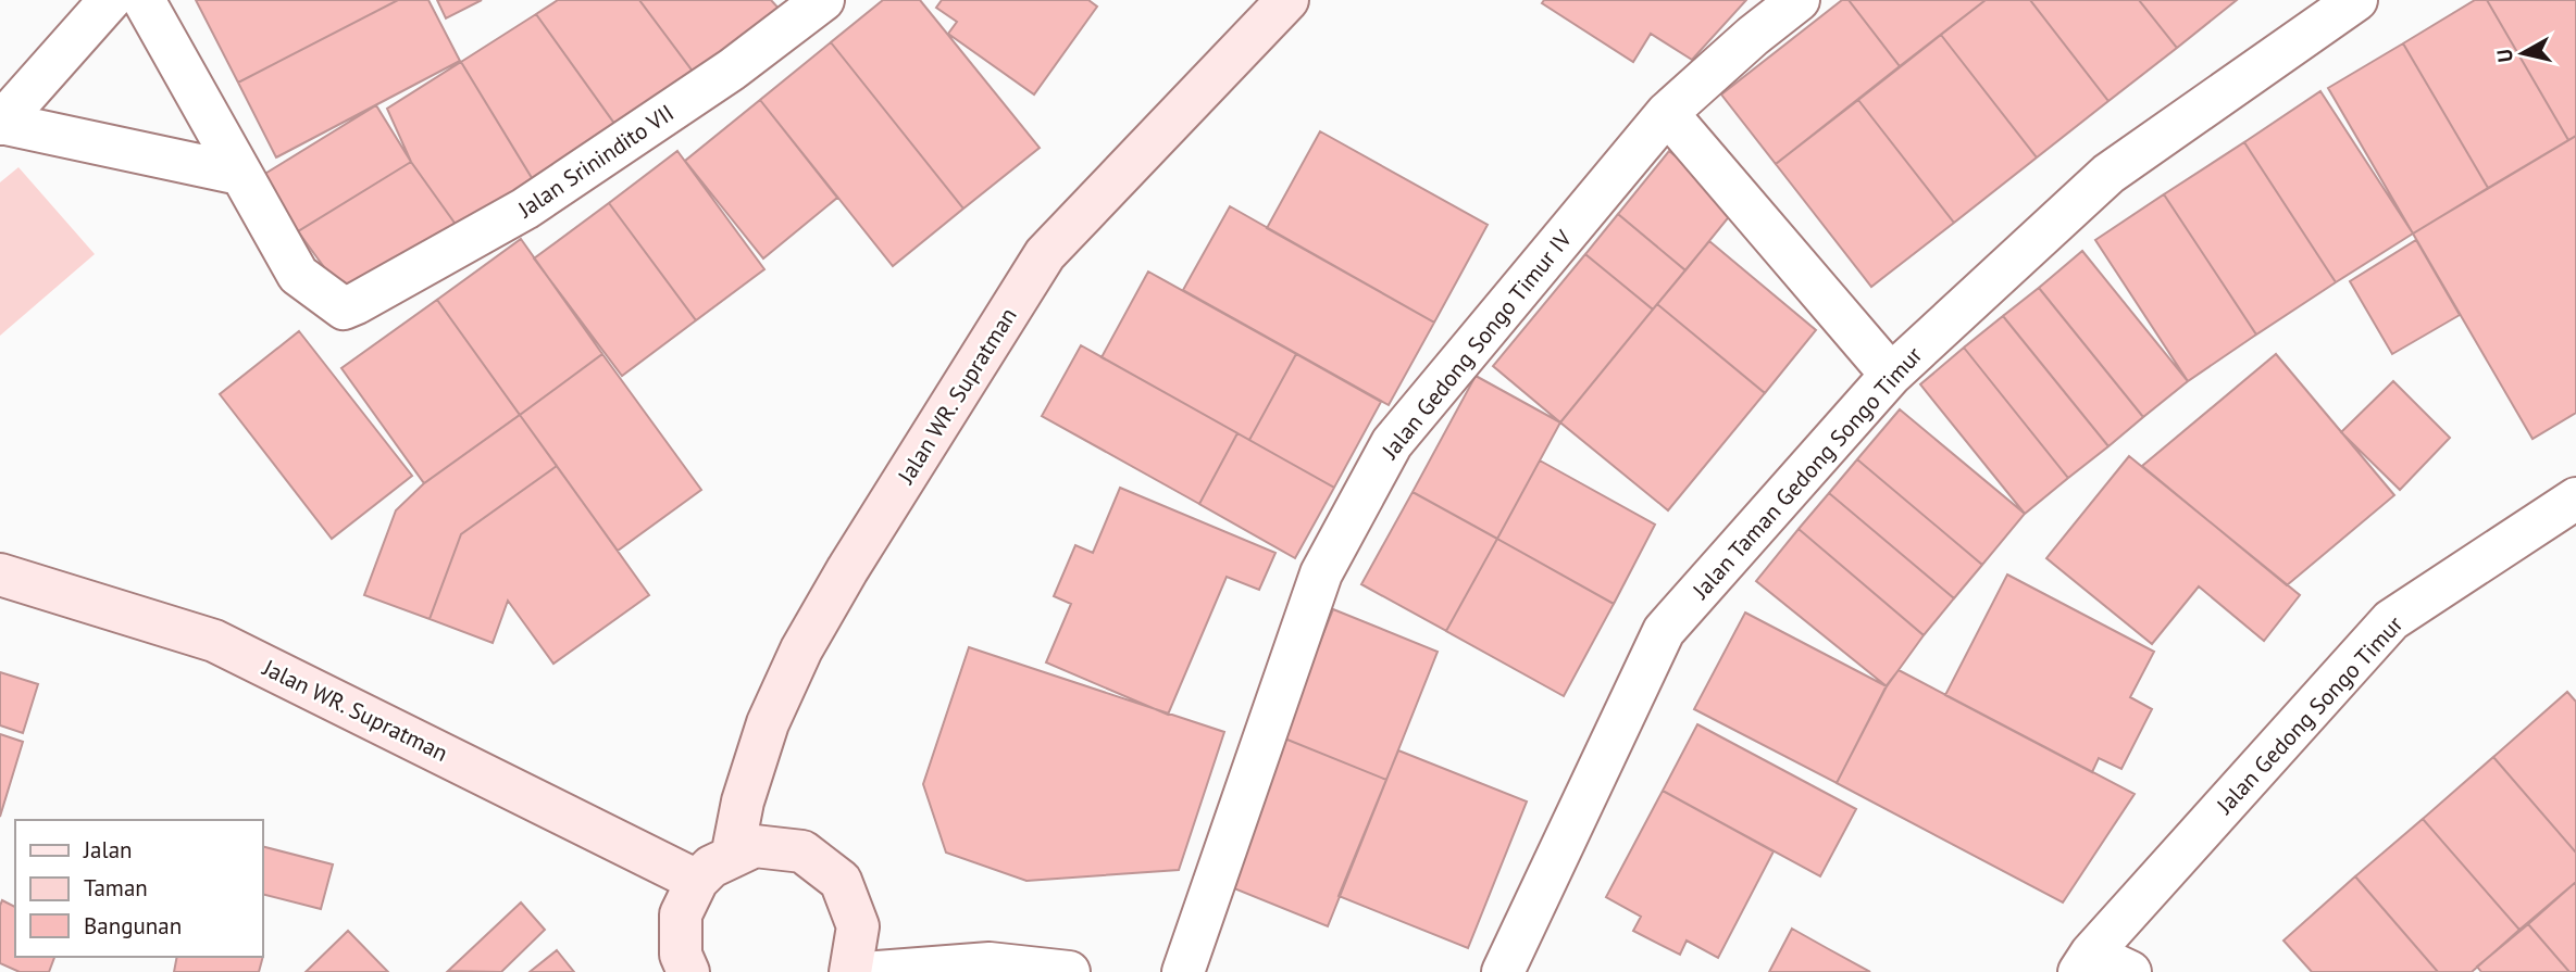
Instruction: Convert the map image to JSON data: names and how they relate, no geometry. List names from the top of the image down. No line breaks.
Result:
{"streets":{"main road":["Jalan WR. Supratman"],"street":["Jalan Srinindito VII","Jalan Gedong Songo Timur IV","Jalan Taman Gedong Songo Timur","Jalan Gedong Songo Timur"]},"legend":["Jalan","Taman","Bangunan"],"north":"left"}
